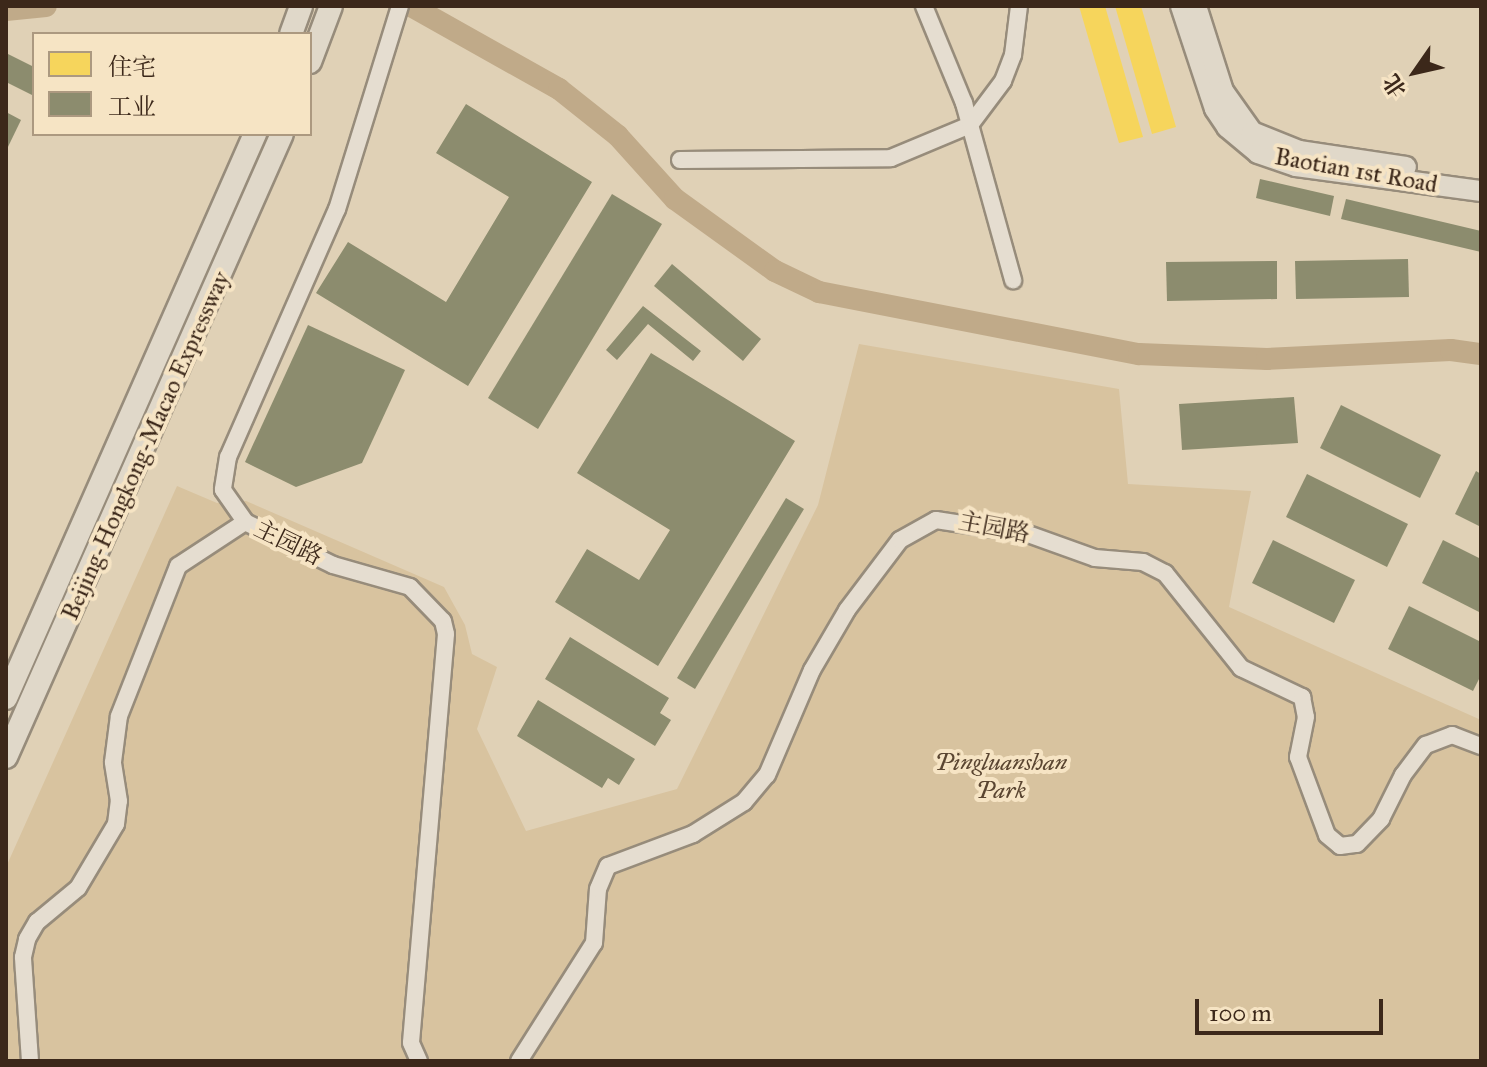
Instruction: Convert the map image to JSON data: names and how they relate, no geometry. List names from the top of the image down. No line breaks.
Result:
{"streets":{"highway":["Beijing-Hongkong-Macao Expressway"],"main road":["Baotian 1st Road"],"street":["主园路"]},"parks":["Pingluanshan Park"],"legend":["住宅","工业"],"scale_bar":"100 m","north":"bottom left"}
